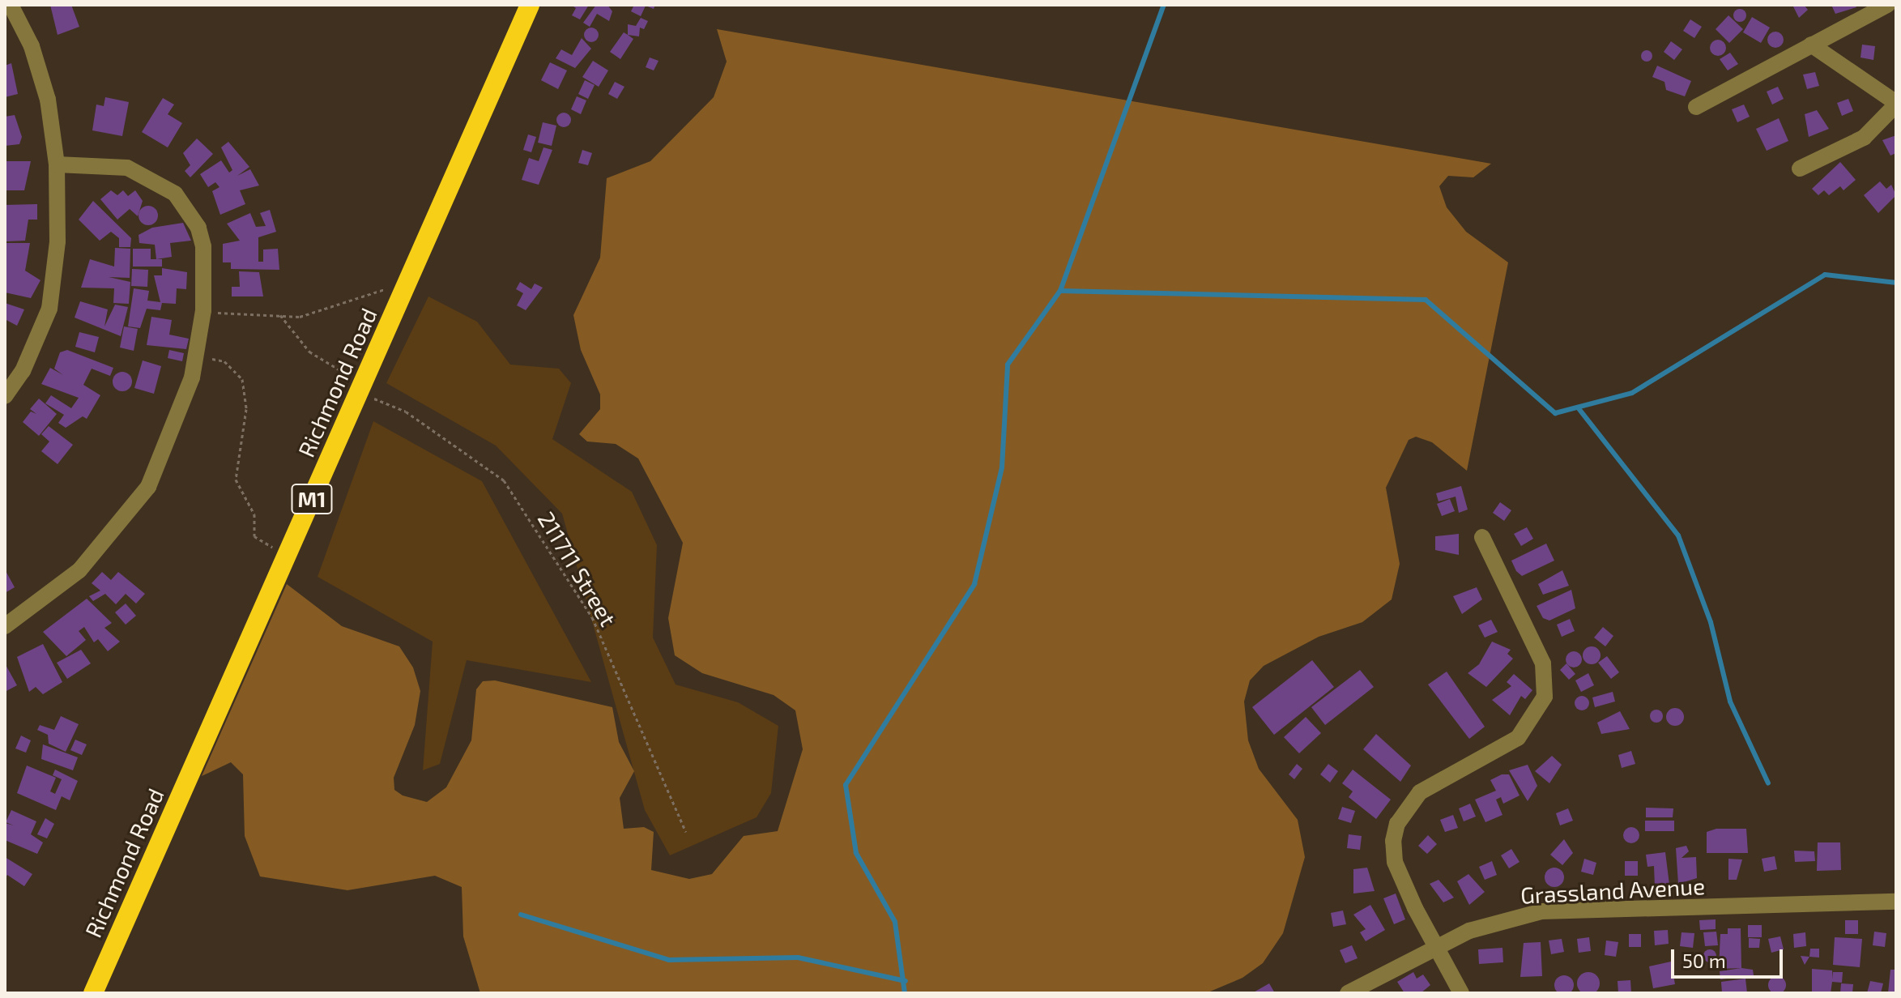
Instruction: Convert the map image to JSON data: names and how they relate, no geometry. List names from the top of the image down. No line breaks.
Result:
{"streets":{"highway":["Richmond Road","M1"],"street":["Grassland Avenue"],"path":["211711 Street"]},"crossings":[["Richmond Road","211711 Street"]],"scale_bar":"50 m"}
